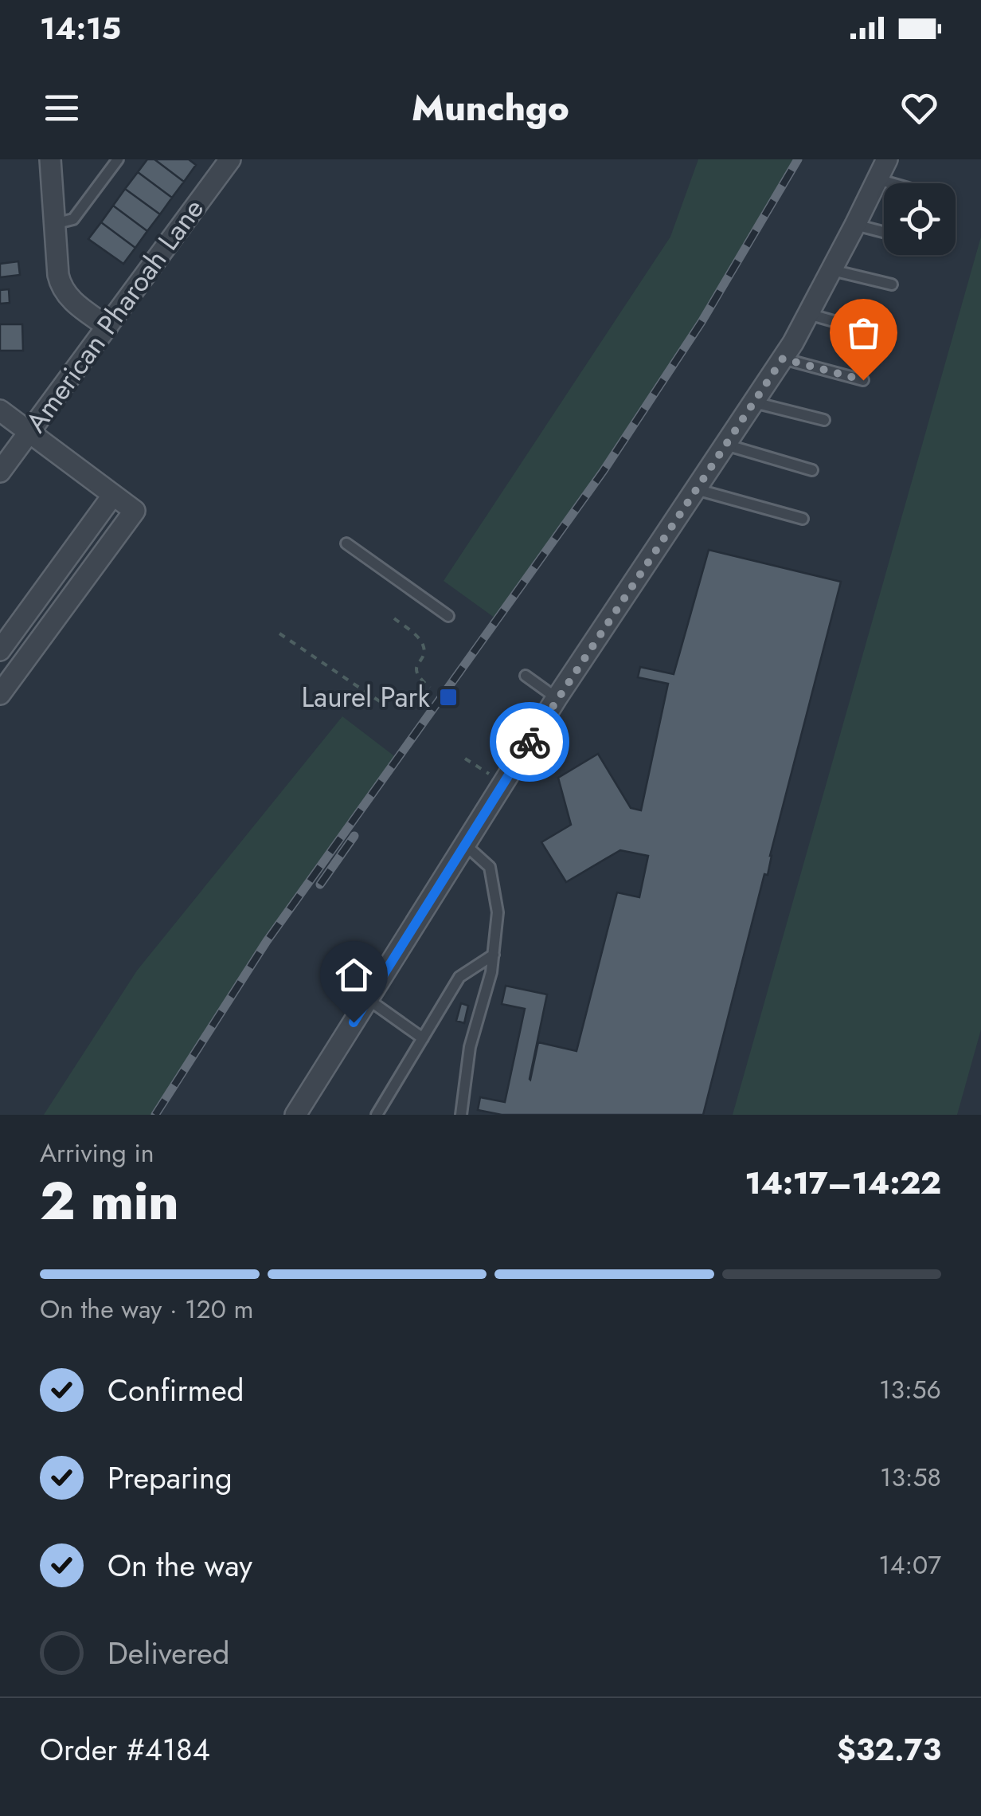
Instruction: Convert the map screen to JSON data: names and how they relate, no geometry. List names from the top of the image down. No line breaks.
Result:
{"streets":{"street":["American Pharoah Lane"]},"places":{"transit":["Laurel Park"]},"page":{"status":"14:15","header":"Munchgo","heading":["2 min","Arriving in","14:17–14:22"],"panel":["Order #4184","$32.73"],"bar":"On the way · 120 m","list":[["Confirmed","13:56"],["Preparing","13:58"],["On the way","14:07"],"Delivered"]}}
